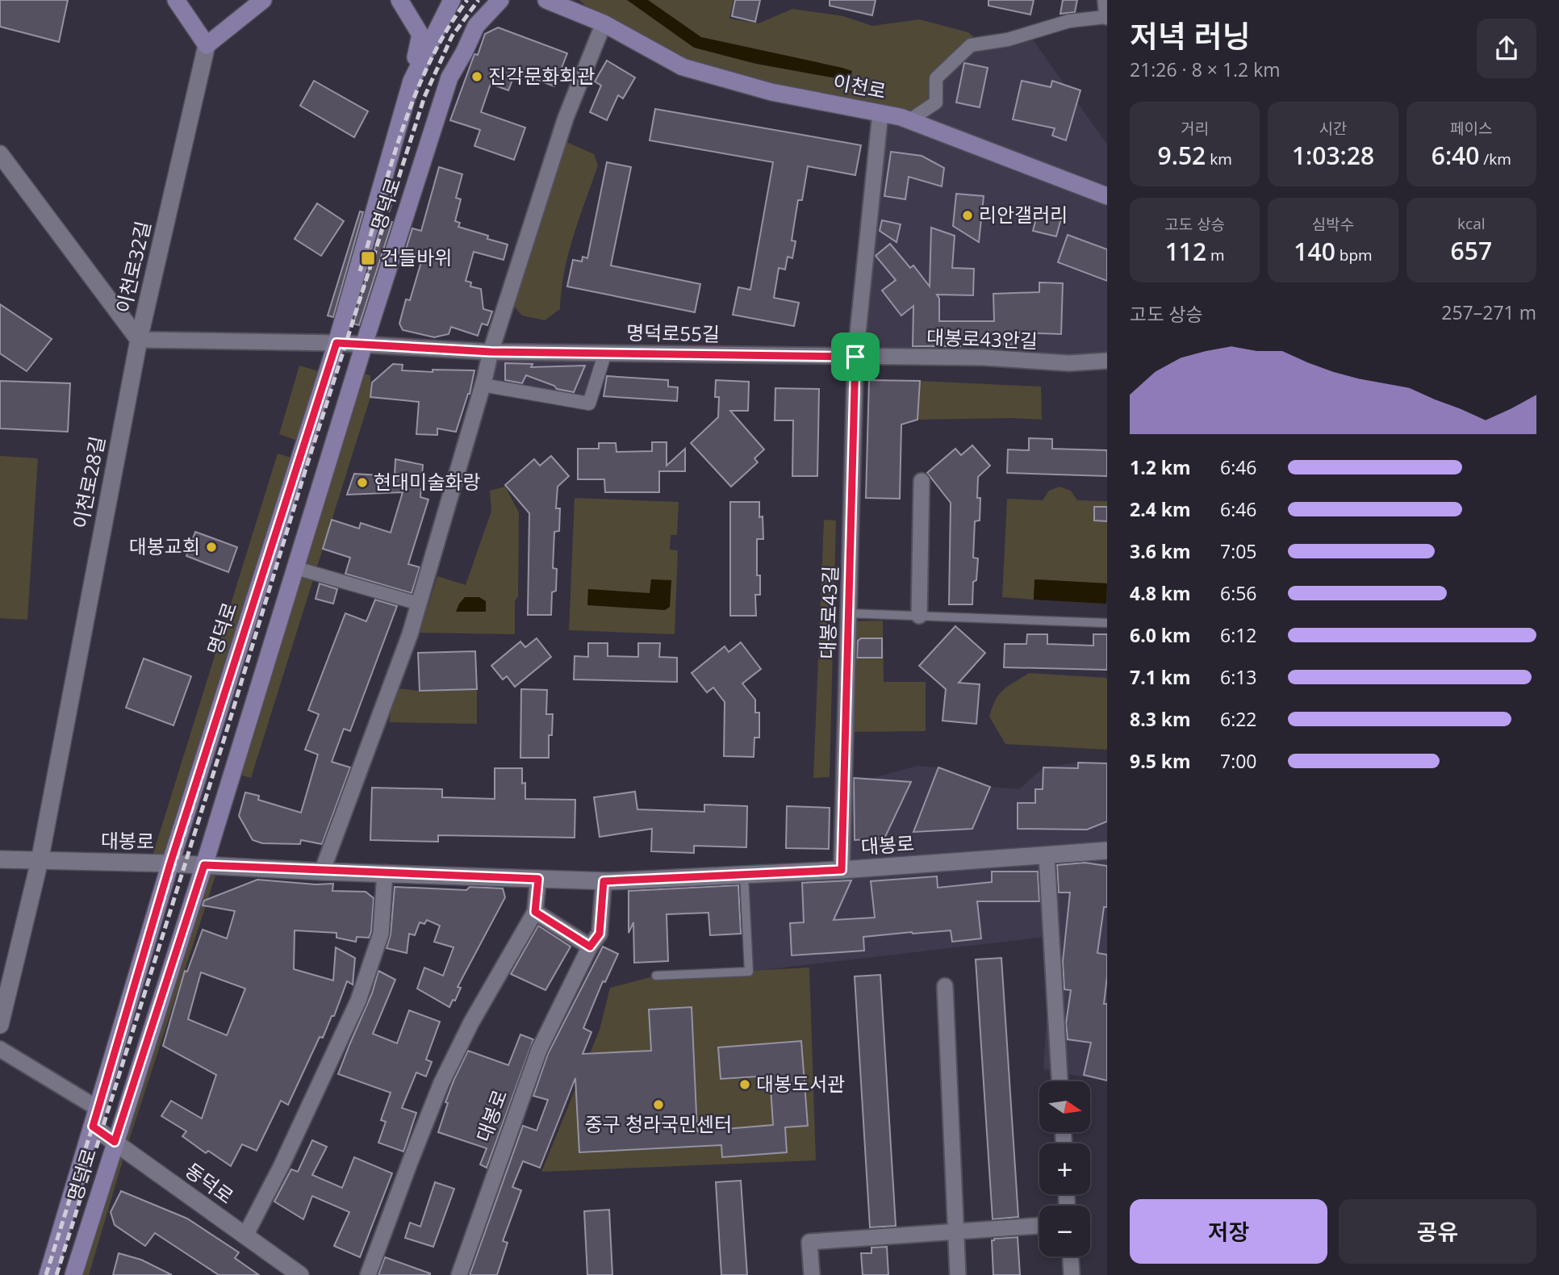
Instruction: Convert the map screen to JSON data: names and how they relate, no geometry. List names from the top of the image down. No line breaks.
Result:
{"streets":{"main road":["이천로","명덕로"],"street":["이천로32길","명덕로55길","대봉로43안길","이천로28길","대봉로43길","대봉로","동덕로"]},"crossings":[["이천로","대봉로43길"],["명덕로","이천로32길"],["명덕로","명덕로55길"],["명덕로","대봉로"],["명덕로","동덕로"],["이천로32길","명덕로55길"],["이천로32길","이천로28길"],["명덕로55길","대봉로43안길"],["명덕로55길","대봉로43길"],["대봉로43안길","대봉로43길"],["이천로28길","대봉로"],["대봉로43길","대봉로"]],"places":{"other":["진각문화회관","리안갤러리","현대미술화랑","대봉교회","대봉도서관","중구 청라국민센터"],"transit":["건들바위"]},"north":"right","page":{"heading":["저녁 러닝","21:26 · 8 × 1.2 km"],"stats":[["거리","9.52 km"],["시간","1:03:28"],["페이스","6:40 /km"],["고도 상승","112 m"],["심박수","140 bpm"],["kcal","657"]],"chart":["고도 상승","257–271 m"],"list":[{"name":"1.2 km","note":"6:46"},{"name":"2.4 km","note":"6:46"},{"name":"3.6 km","note":"7:05"},{"name":"4.8 km","note":"6:56"},{"name":"6.0 km","note":"6:12"},{"name":"7.1 km","note":"6:13"},{"name":"8.3 km","note":"6:22"},{"name":"9.5 km","note":"7:00"}],"map_buttons":["+","−"],"buttons":["저장","공유"]}}
